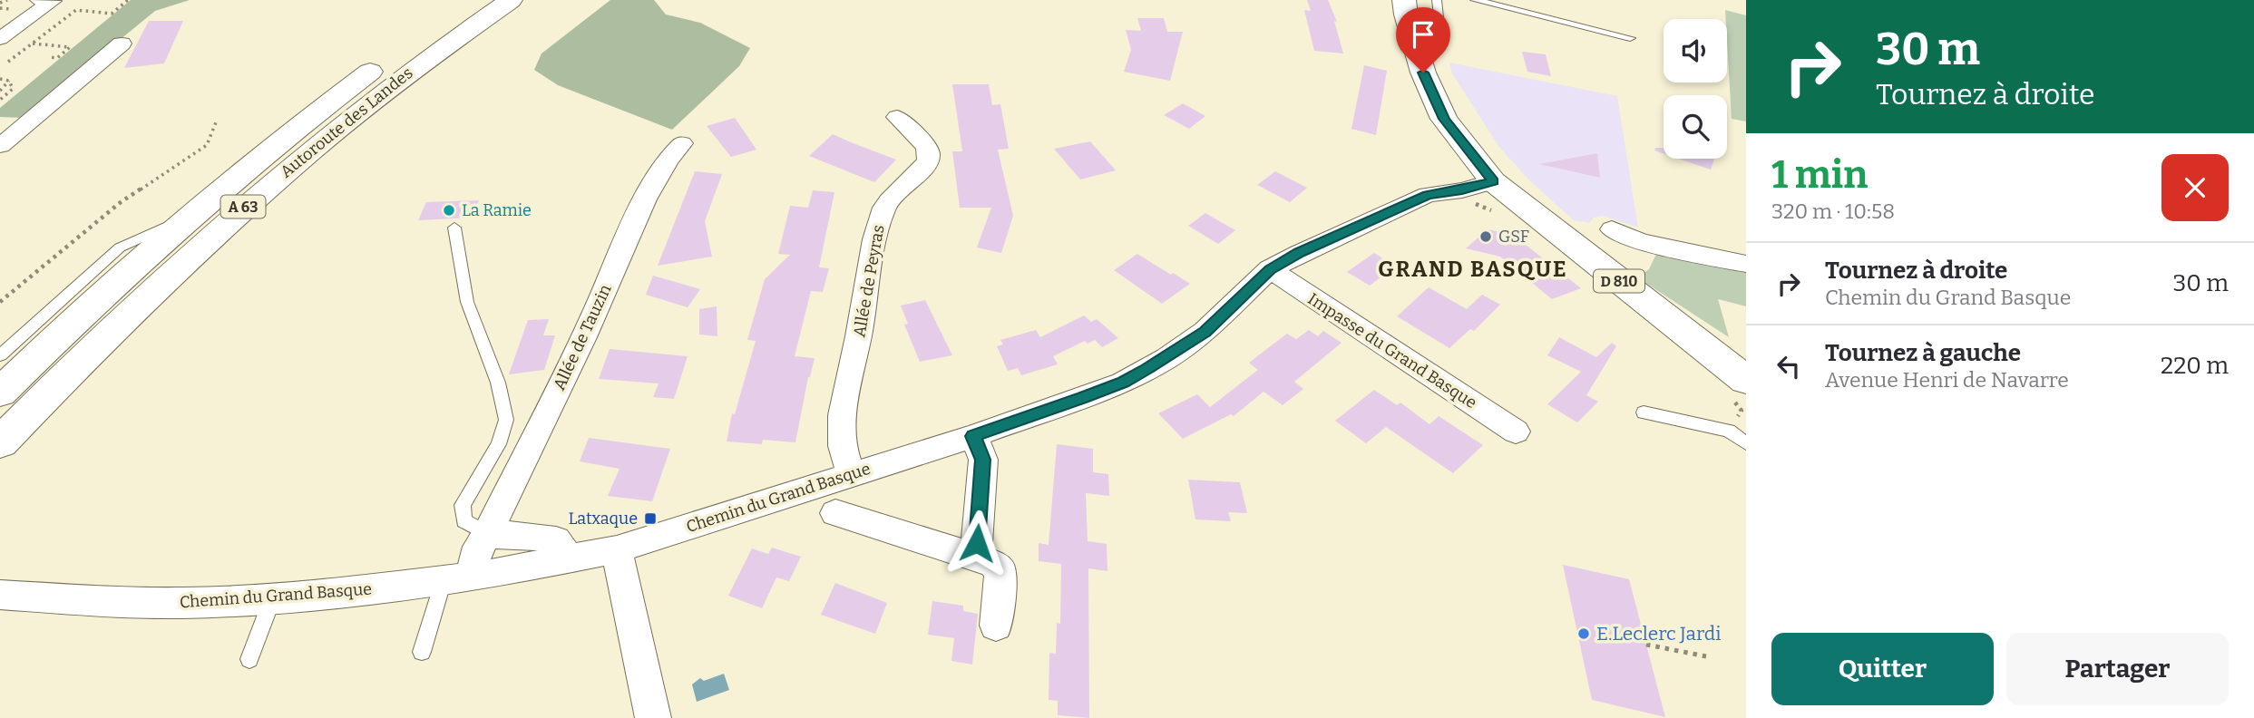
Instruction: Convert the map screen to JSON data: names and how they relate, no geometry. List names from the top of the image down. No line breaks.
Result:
{"streets":{"main road":["Autoroute des Landes","A 63","D 810"],"street":["Allée de Peyras","Allée de Tauzin","Impasse du Grand Basque","Chemin du Grand Basque"]},"crossings":[["Allée de Peyras","Chemin du Grand Basque"],["D 810","Chemin du Grand Basque"],["Allée de Tauzin","Chemin du Grand Basque"],["Impasse du Grand Basque","Chemin du Grand Basque"]],"districts":["GRAND BASQUE"],"places":{"other":["La Ramie","GSF","E.Leclerc Jardi"],"transit":["Latxaque"]},"page":{"turn":["30 m","Tournez à droite"],"heading":["1 min","320 m · 10:58"],"list":[{"name":"Tournez à droite","note":"Chemin du Grand Basque","value":"30 m"},{"name":"Tournez à gauche","note":"Avenue Henri de Navarre","value":"220 m"}],"buttons":["Quitter","Partager"]}}
